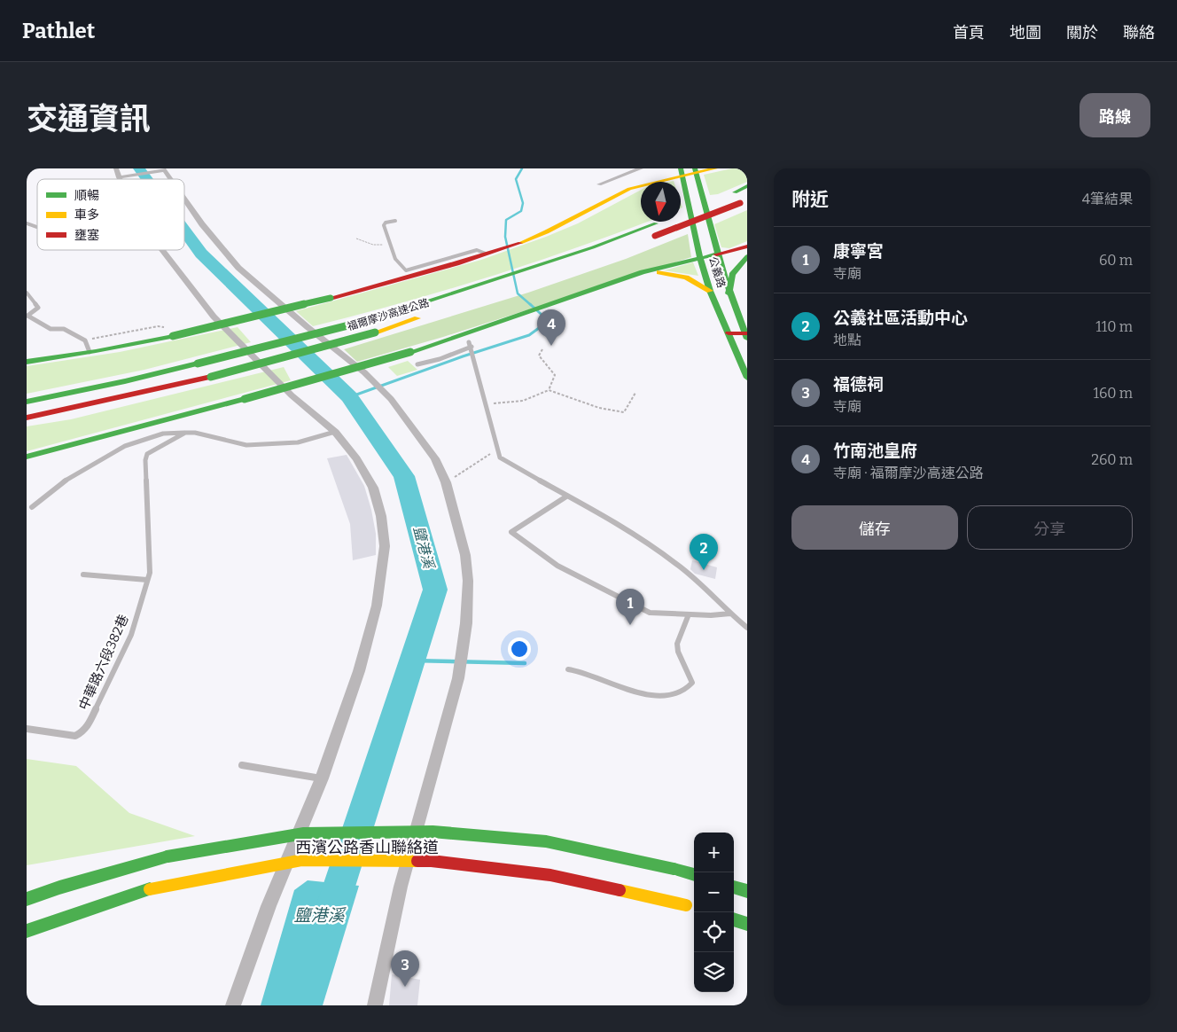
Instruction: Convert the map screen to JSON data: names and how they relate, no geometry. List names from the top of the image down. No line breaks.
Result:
{"streets":{"main road":["公義路","福爾摩沙高速公路","西濱公路香山聯絡道"],"lane":["中華路六段382巷"]},"water":["鹽港溪"],"legend":["順暢","車多","壅塞"],"north":"bottom","page":{"header":"Pathlet","nav":["首頁","地圖","關於","聯絡"],"title":"交通資訊","buttons":["路線",["儲存","分享"]],"heading":["附近","4筆結果"],"list":[{"mark":"1","name":"康寧宮","note":"寺廟","value":"60 m"},{"mark":"2","name":"公義社區活動中心","note":"地點","value":"110 m"},{"mark":"3","name":"福德祠","note":"寺廟","value":"160 m"},{"mark":"4","name":"竹南池皇府","note":"寺廟 · 福爾摩沙高速公路","value":"260 m"}],"pins":["4","2","1","3"],"map_buttons":["+","−"]}}
